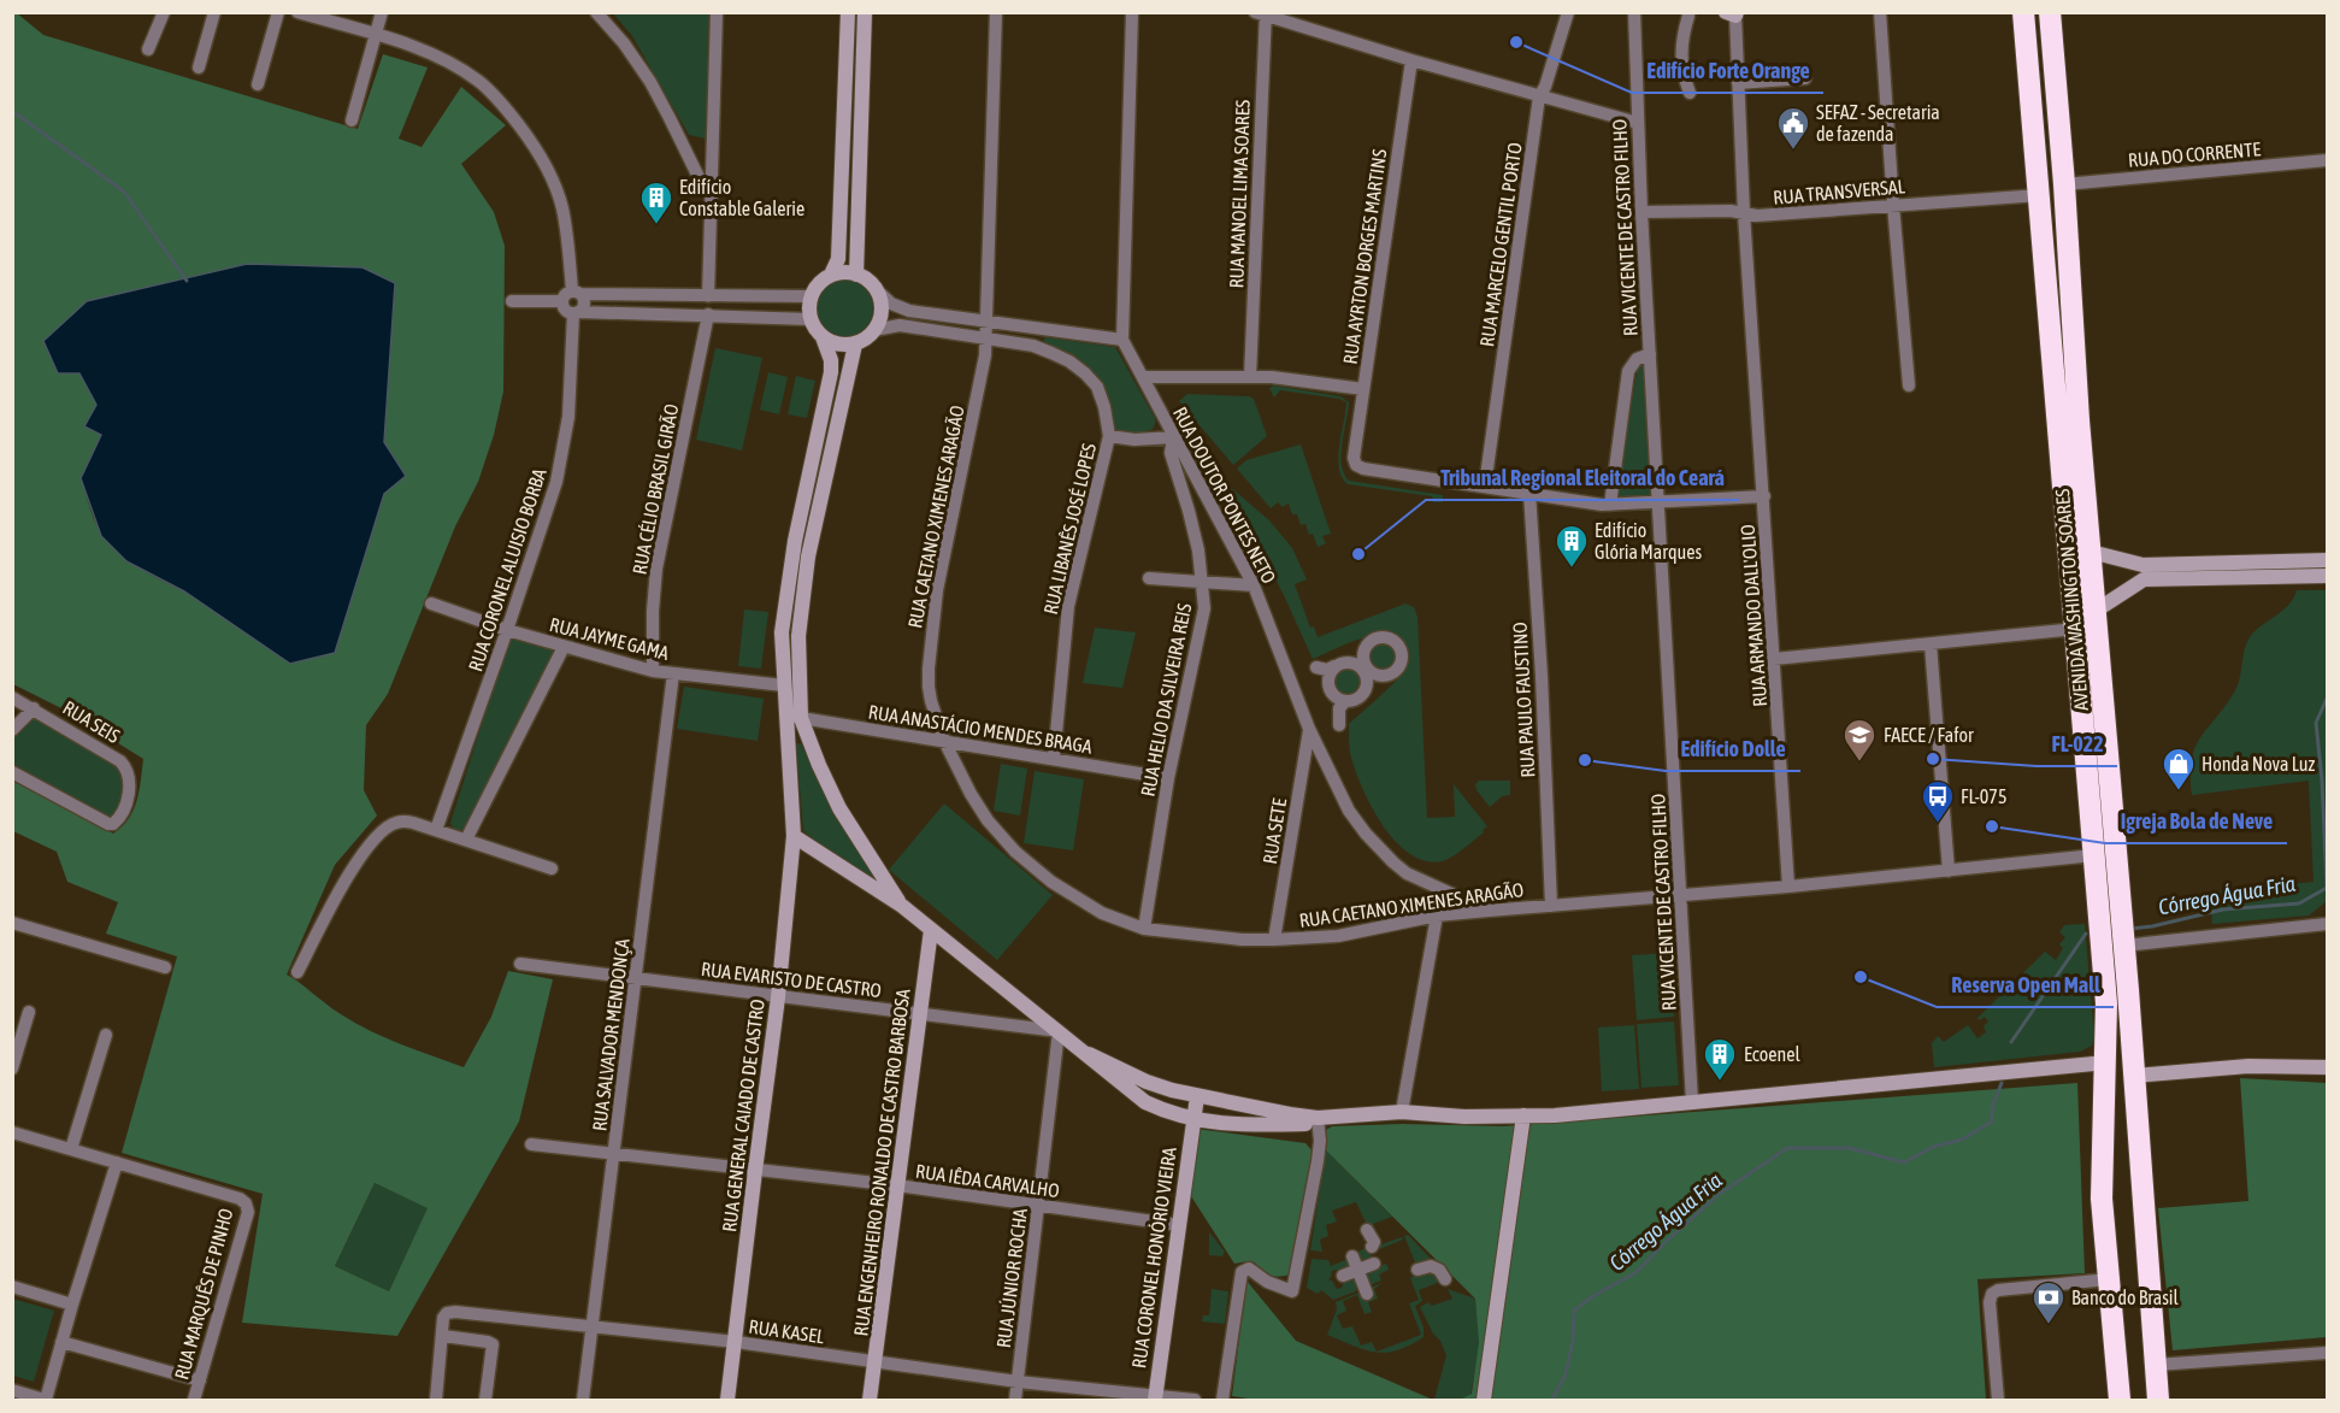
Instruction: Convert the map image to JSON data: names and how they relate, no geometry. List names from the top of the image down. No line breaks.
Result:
{"streets":{"highway":["AVENIDA WASHINGTON SOARES"],"main road":["RUA GENERAL CAIADO DE CASTRO","RUA ENGENHEIRO RONALDO DE CASTRO BARBOSA","RUA CORONEL HONÓRIO VIEIRA"],"street":["RUA DO CORRENTE","RUA TRANSVERSAL","RUA MANOEL LIMA SOARES","RUA VICENTE DE CASTRO FILHO","RUA MARCELO GENTIL PORTO","RUA AYRTON BORGES MARTINS","RUA CÉLIO BRASIL GIRÃO","RUA DOUTOR PONTES NETO","RUA CAETANO XIMENES ARAGÃO","RUA LIBANÊS JOSÉ LOPES","RUA CORONEL ALUISIO BORBA","RUA ARMANDO DALL'OLIO","RUA JAYME GAMA","RUA HELIO DA SILVEIRA REIS","RUA PAULO FAUSTINO","RUA SEIS","RUA ANASTÁCIO MENDES BRAGA","RUA SETE","RUA EVARISTO DE CASTRO","RUA SALVADOR MENDONÇA","RUA IÊDA CARVALHO","RUA JÚNIOR ROCHA","RUA MARQUÊS DE PINHO","RUA KASEL"]},"crossings":[["RUA DO CORRENTE","AVENIDA WASHINGTON SOARES"],["RUA TRANSVERSAL","RUA VICENTE DE CASTRO FILHO"],["RUA TRANSVERSAL","AVENIDA WASHINGTON SOARES"],["RUA TRANSVERSAL","RUA ARMANDO DALL'OLIO"],["RUA VICENTE DE CASTRO FILHO","RUA CAETANO XIMENES ARAGÃO"],["RUA MARCELO GENTIL PORTO","RUA AYRTON BORGES MARTINS"],["RUA CÉLIO BRASIL GIRÃO","RUA JAYME GAMA"],["RUA DOUTOR PONTES NETO","RUA CAETANO XIMENES ARAGÃO"],["RUA DOUTOR PONTES NETO","RUA HELIO DA SILVEIRA REIS"],["RUA DOUTOR PONTES NETO","RUA SETE"],["RUA CAETANO XIMENES ARAGÃO","AVENIDA WASHINGTON SOARES"],["RUA CAETANO XIMENES ARAGÃO","RUA ARMANDO DALL'OLIO"],["RUA CAETANO XIMENES ARAGÃO","RUA HELIO DA SILVEIRA REIS"],["RUA CAETANO XIMENES ARAGÃO","RUA PAULO FAUSTINO"],["RUA CAETANO XIMENES ARAGÃO","RUA ANASTÁCIO MENDES BRAGA"],["RUA CAETANO XIMENES ARAGÃO","RUA SETE"],["RUA LIBANÊS JOSÉ LOPES","RUA ANASTÁCIO MENDES BRAGA"],["RUA CORONEL ALUISIO BORBA","RUA JAYME GAMA"],["RUA JAYME GAMA","RUA SALVADOR MENDONÇA"],["RUA HELIO DA SILVEIRA REIS","RUA ANASTÁCIO MENDES BRAGA"],["RUA ANASTÁCIO MENDES BRAGA","RUA GENERAL CAIADO DE CASTRO"],["RUA EVARISTO DE CASTRO","RUA SALVADOR MENDONÇA"],["RUA EVARISTO DE CASTRO","RUA GENERAL CAIADO DE CASTRO"],["RUA EVARISTO DE CASTRO","RUA ENGENHEIRO RONALDO DE CASTRO BARBOSA"],["RUA EVARISTO DE CASTRO","RUA JÚNIOR ROCHA"],["RUA SALVADOR MENDONÇA","RUA IÊDA CARVALHO"],["RUA SALVADOR MENDONÇA","RUA KASEL"],["RUA GENERAL CAIADO DE CASTRO","RUA IÊDA CARVALHO"],["RUA GENERAL CAIADO DE CASTRO","RUA KASEL"],["RUA ENGENHEIRO RONALDO DE CASTRO BARBOSA","RUA IÊDA CARVALHO"],["RUA ENGENHEIRO RONALDO DE CASTRO BARBOSA","RUA KASEL"],["RUA IÊDA CARVALHO","RUA CORONEL HONÓRIO VIEIRA"],["RUA IÊDA CARVALHO","RUA JÚNIOR ROCHA"],["RUA CORONEL HONÓRIO VIEIRA","RUA KASEL"],["RUA JÚNIOR ROCHA","RUA KASEL"]],"water":["Córrego Água Fria"],"places":{"other":["Edifício Forte Orange","Tribunal Regional Eleitoral do Ceará","FL-022","Edifício Dolle","Igreja Bola de Neve","Reserva Open Mall"],"public building":["SEFAZ - Secretaria de fazenda"],"building":["Edifício Constable Galerie","Edifício Glória Marques","Ecoenel"],"school or university":["FAECE / Fafor"],"shop":["Honda Nova Luz"],"bus stop":["FL-075"],"bank":["Banco do Brasil"]}}
